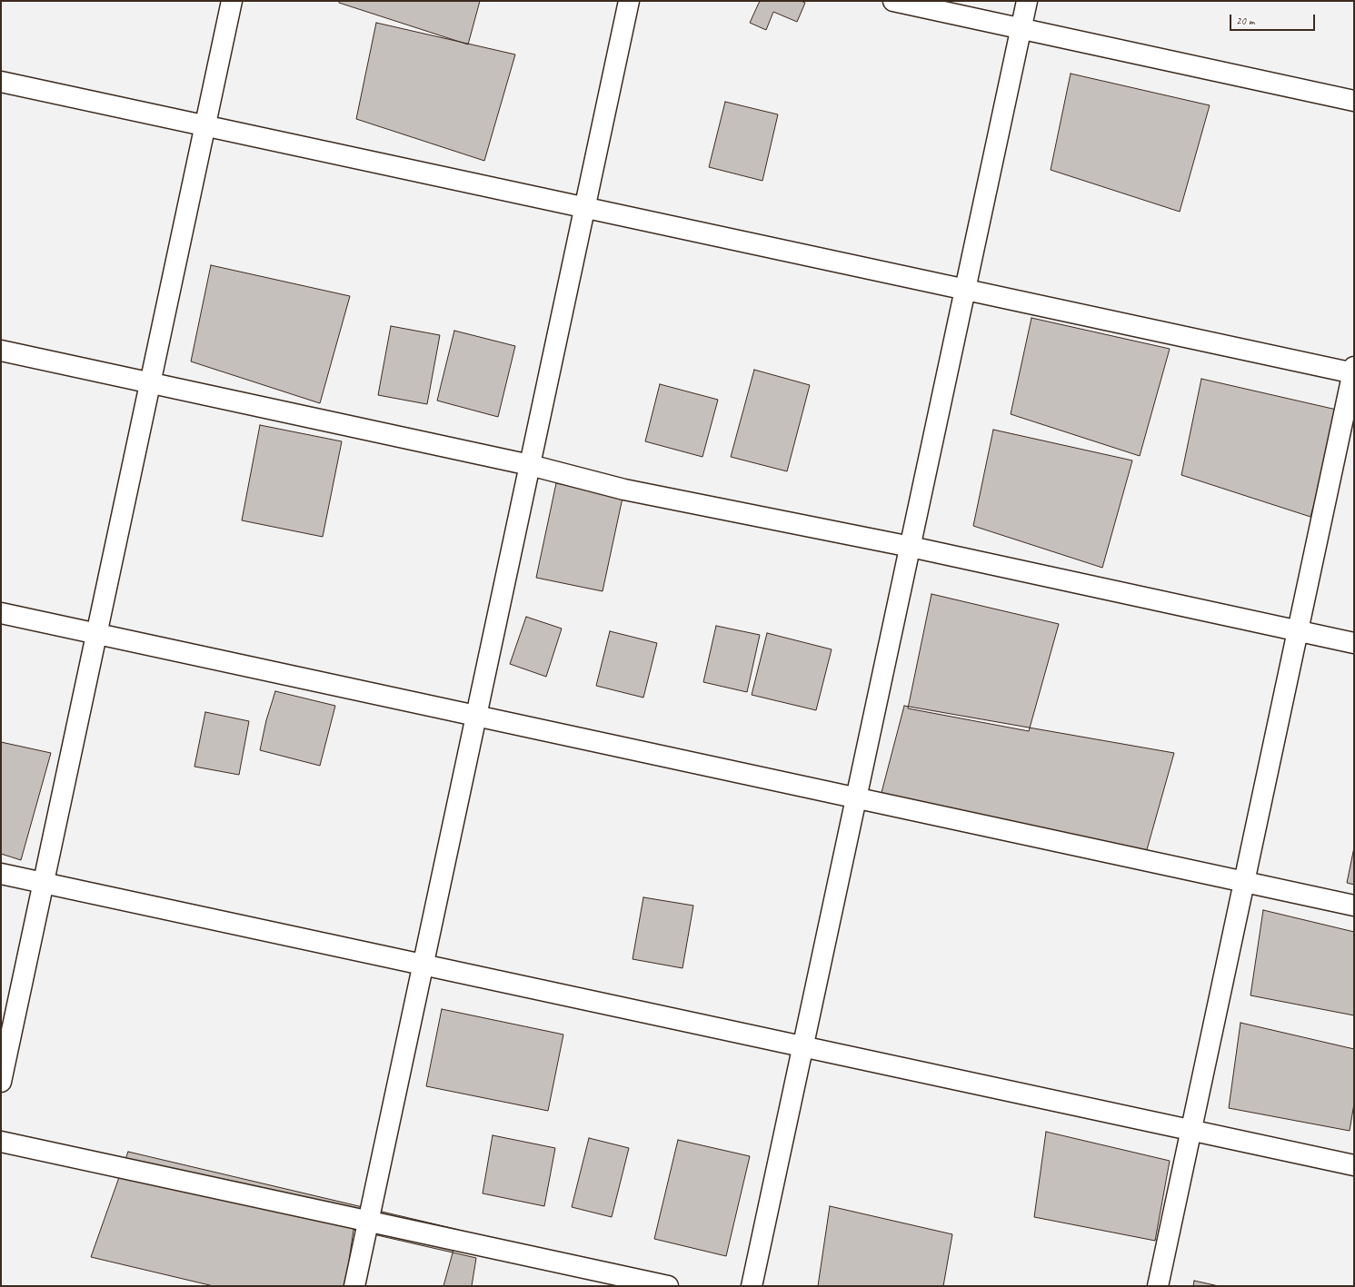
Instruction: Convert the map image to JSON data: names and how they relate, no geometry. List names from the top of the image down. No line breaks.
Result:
{"scale_bar":"20 m"}
